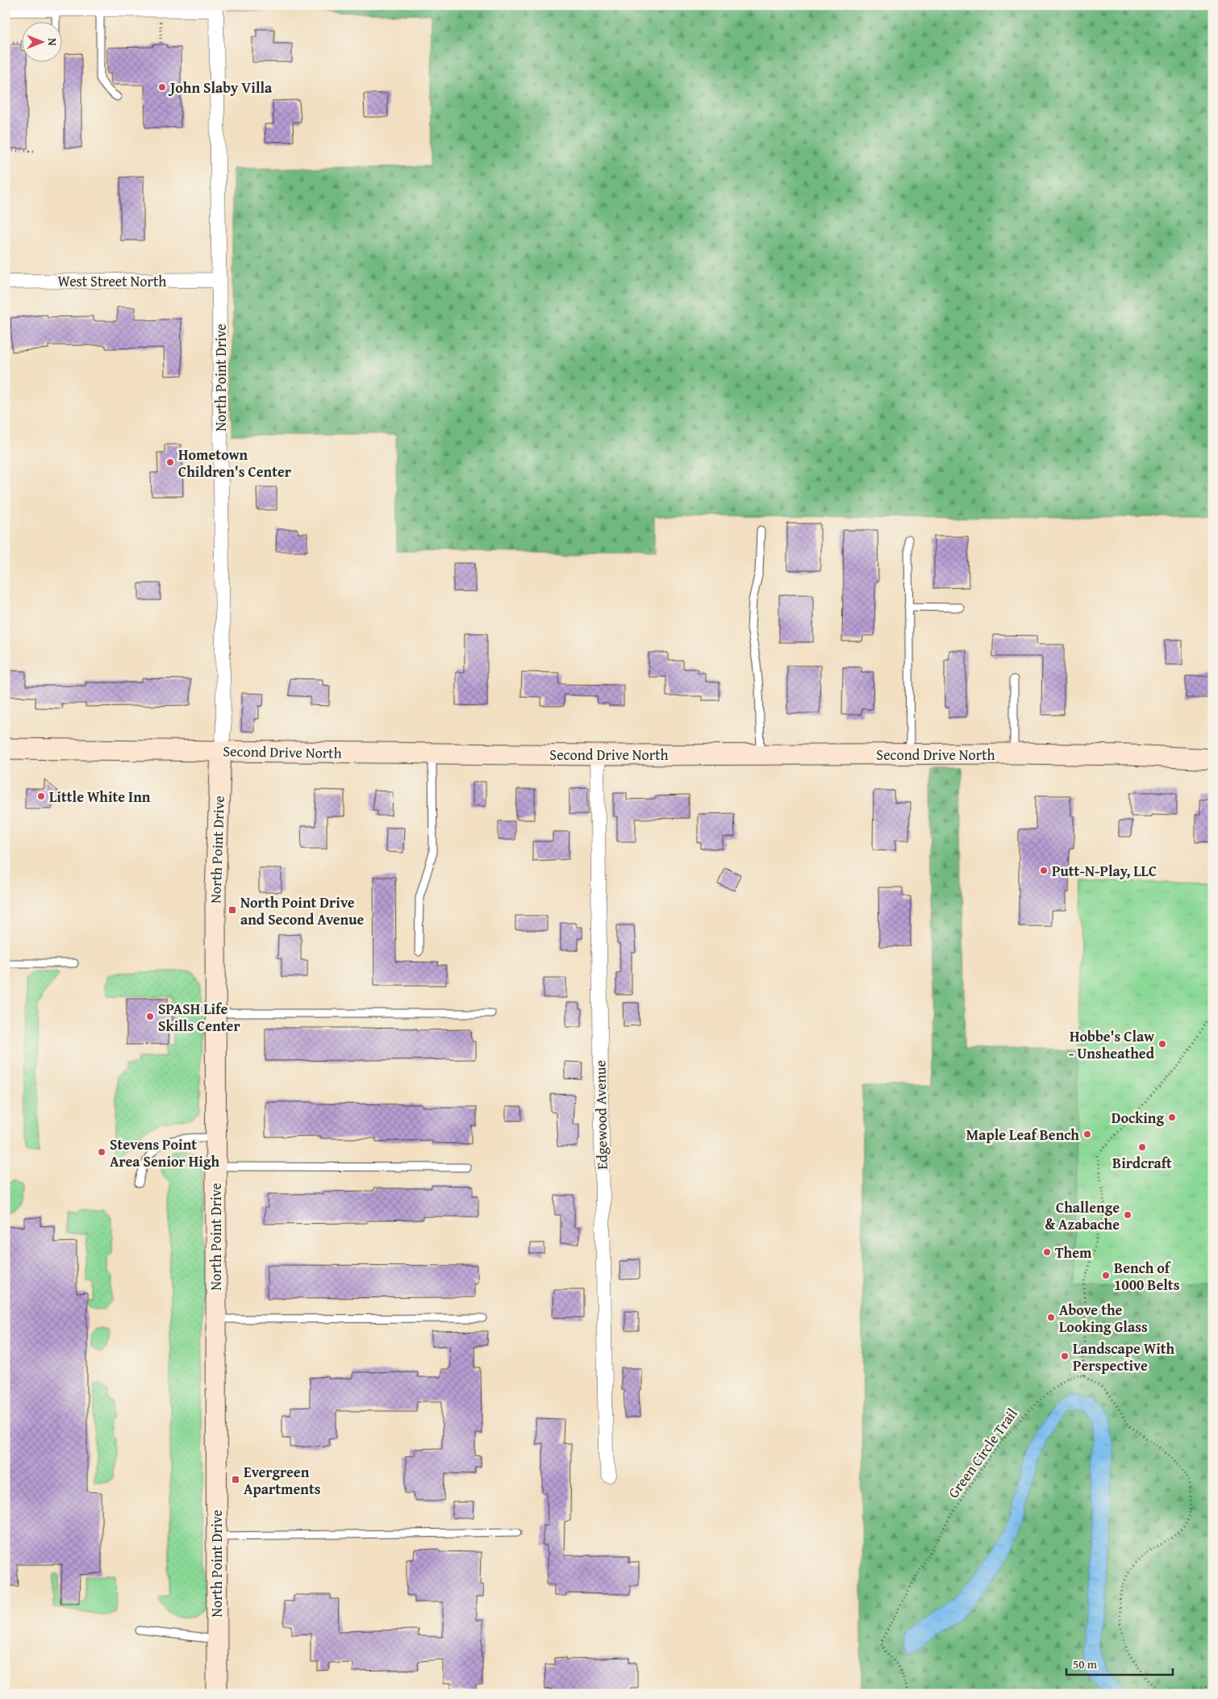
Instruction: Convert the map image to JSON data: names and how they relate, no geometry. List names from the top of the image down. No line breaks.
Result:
{"streets":{"street":["West Street North","North Point Drive","Second Drive North","Edgewood Avenue"],"path":["Green Circle Trail"]},"crossings":[["West Street North","North Point Drive"],["North Point Drive","Second Drive North"],["Second Drive North","Edgewood Avenue"]],"places":{"other":["John Slaby Villa","Hometown Children's Center","Little White Inn","Putt-N-Play, LLC","SPASH Life Skills Center","Hobbe's Claw - Unsheathed","Docking","Maple Leaf Bench","Birdcraft","Stevens Point Area Senior High","Challenge & Azabache","Them","Bench of 1000 Belts","Above the Looking Glass","Landscape With Perspective"],"transit":["North Point Drive and Second Avenue","Evergreen Apartments"]},"scale_bar":"50 m","north":"right"}
